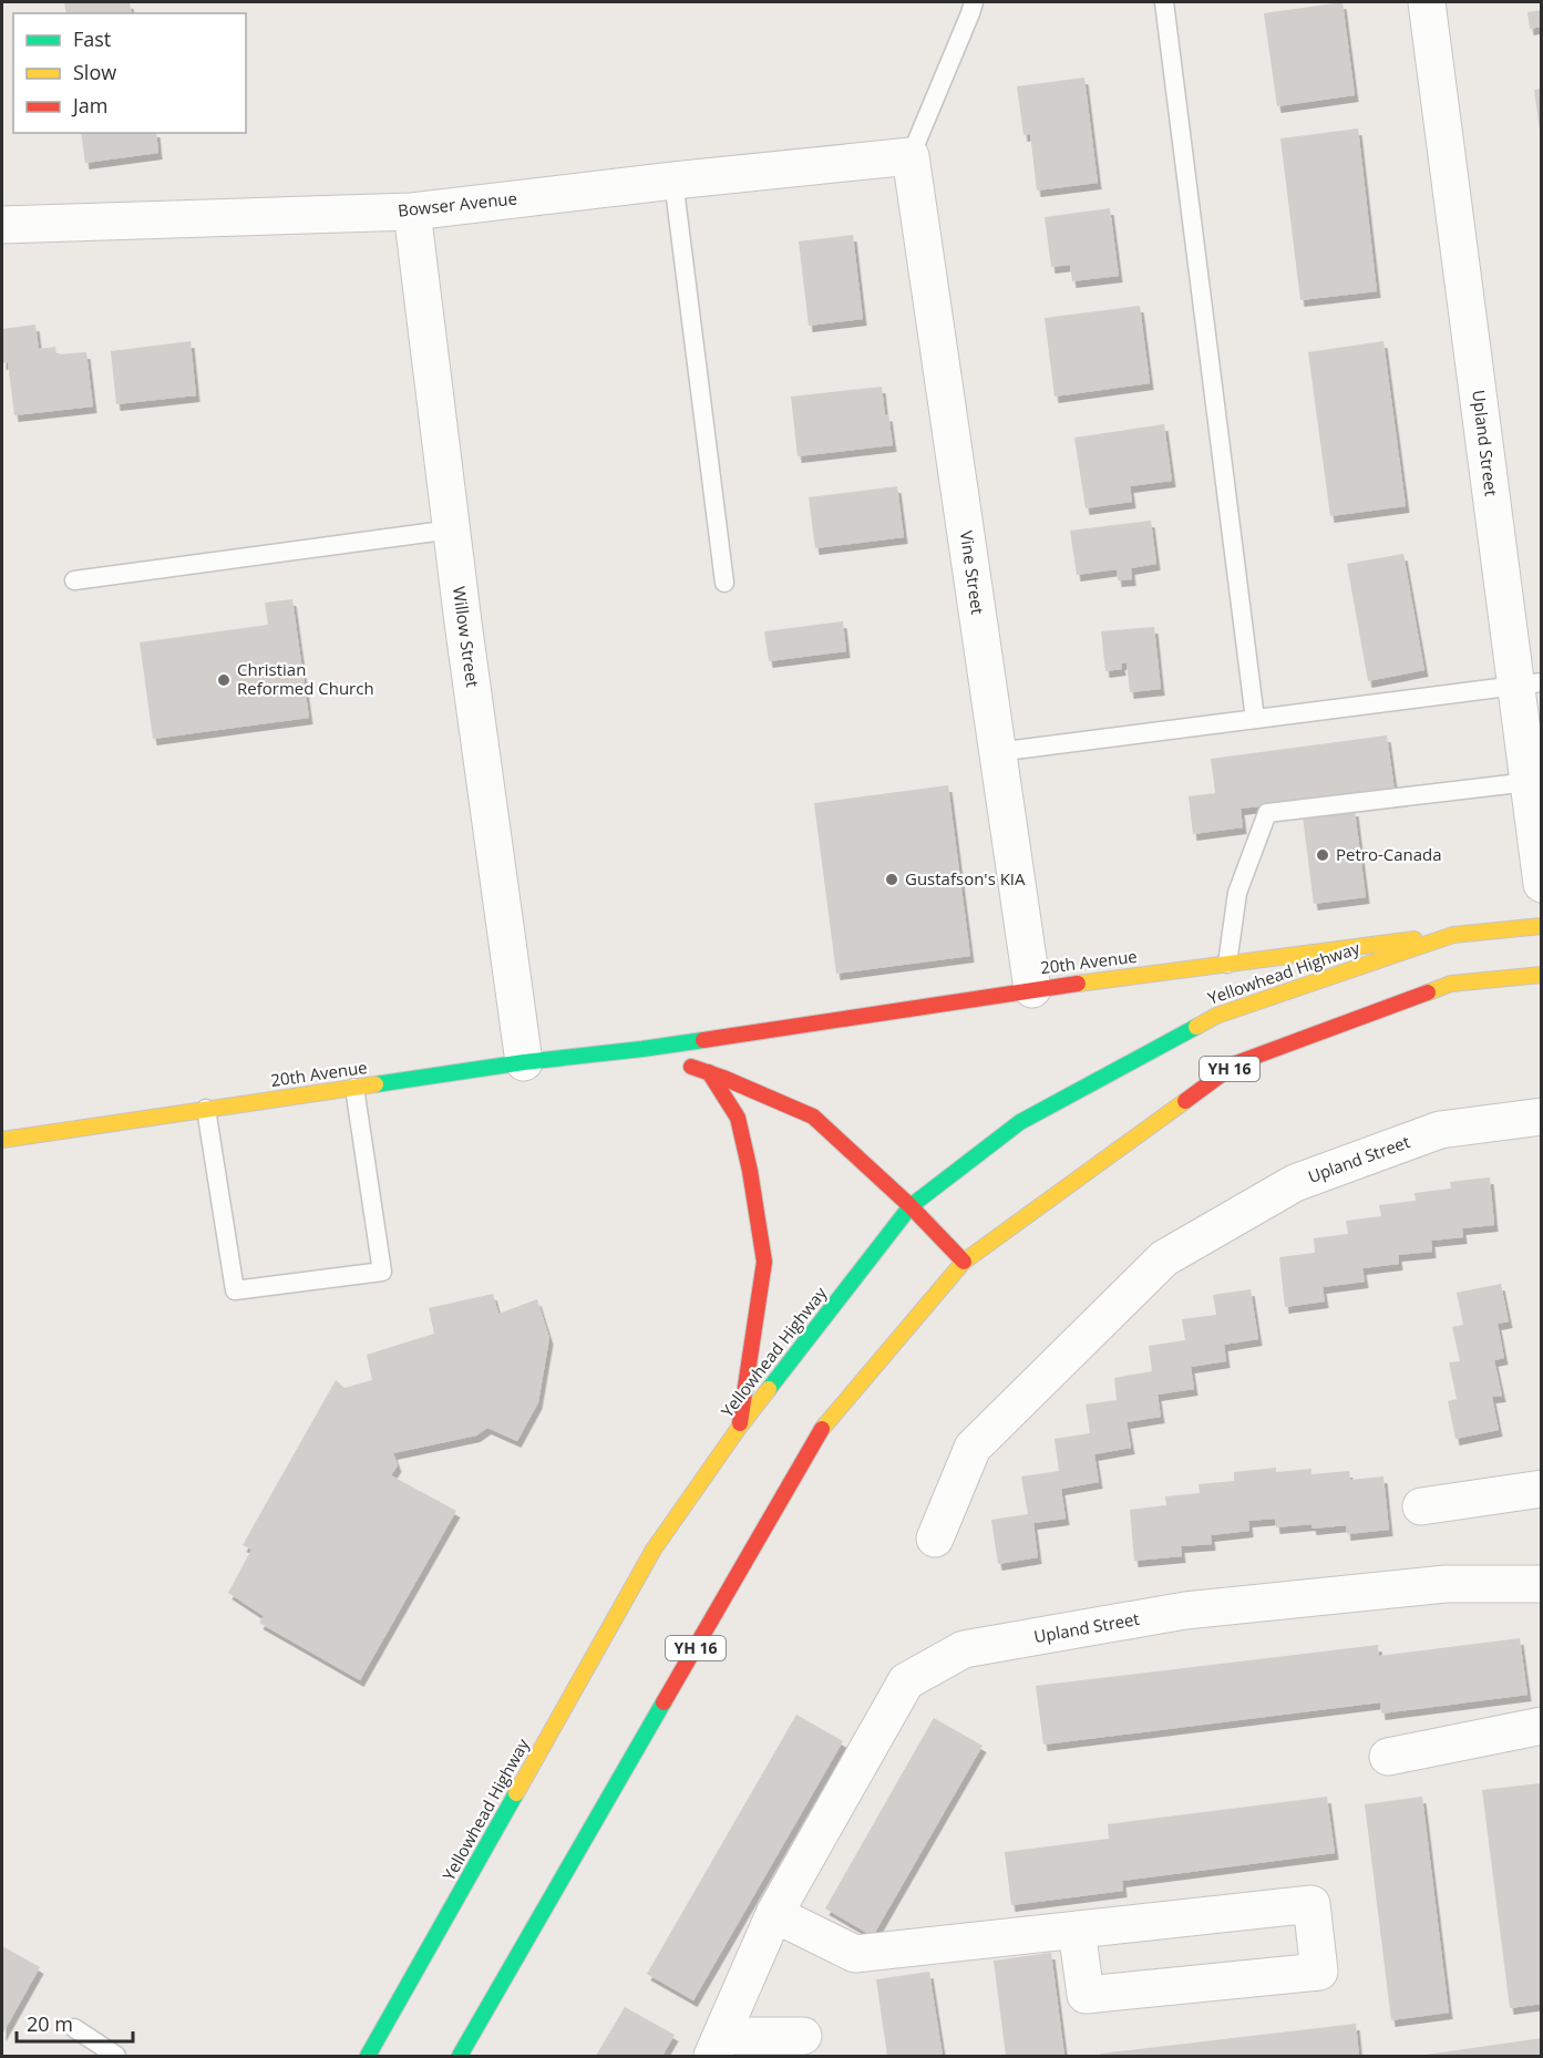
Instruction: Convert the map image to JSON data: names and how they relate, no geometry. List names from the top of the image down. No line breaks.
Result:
{"streets":{"main road":["20th Avenue","Yellowhead Highway","YH 16"],"street":["Bowser Avenue","Upland Street","Vine Street","Willow Street"]},"crossings":[["Bowser Avenue","Vine Street"],["Bowser Avenue","Willow Street"],["Vine Street","20th Avenue"],["Willow Street","20th Avenue"],["20th Avenue","Yellowhead Highway"],["20th Avenue","YH 16"]],"places":["Christian Reformed Church","Petro-Canada","Gustafson's KIA"],"legend":["Fast","Slow","Jam"],"scale_bar":"20 m"}
